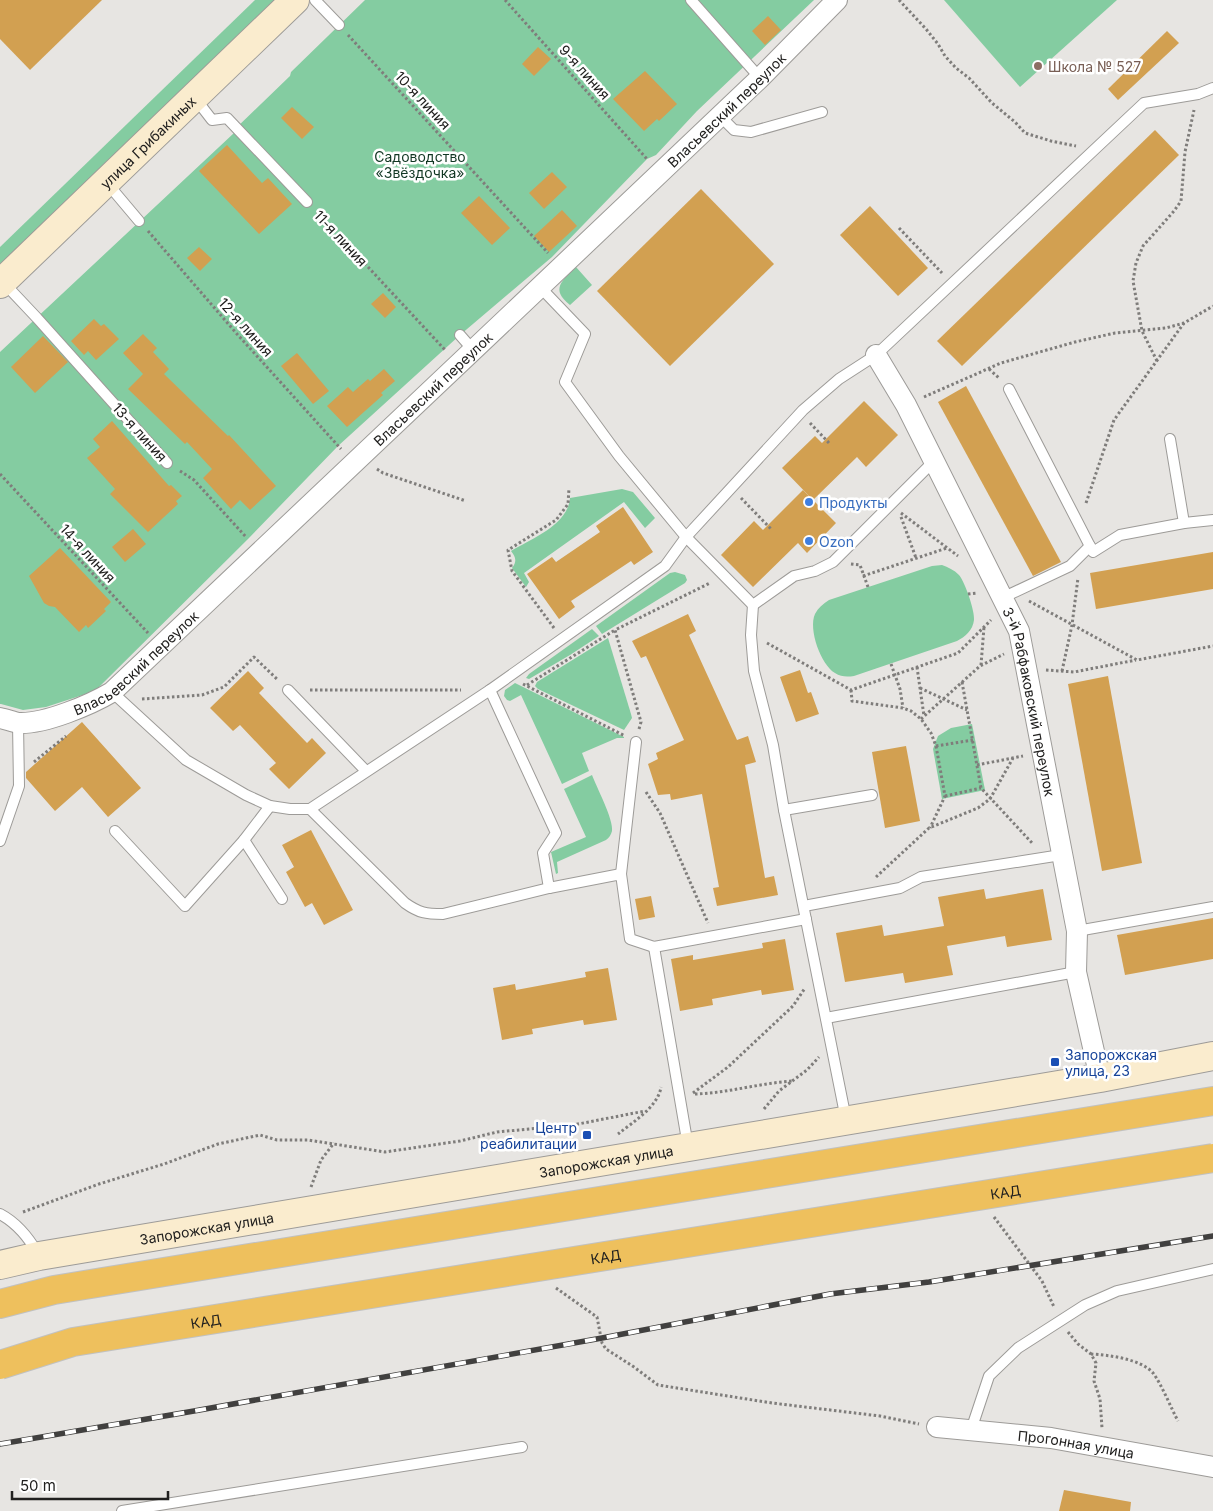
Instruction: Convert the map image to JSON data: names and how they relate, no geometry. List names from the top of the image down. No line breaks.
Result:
{"streets":{"highway":["КАД"],"street":["Власьевский переулок","улица Грибакиных","3-й Рабфаковский переулок","Запорожская улица","Прогонная улица"],"lane":["11-я линия","13-я линия"],"path":["9-я линия","10-я линия","12-я линия","14-я линия"]},"crossings":[["10-я линия","Власьевский переулок"],["Власьевский переулок","14-я линия"],["улица Грибакиных","11-я линия"],["улица Грибакиных","13-я линия"],["3-й Рабфаковский переулок","Запорожская улица"]],"parks":["Садоводство «Звёздочка»"],"places":{"other":["Школа № 527","Продукты","Ozon"],"transit":["Запорожская улица, 23","Центр реабилитации"]},"scale_bar":"50 m"}
